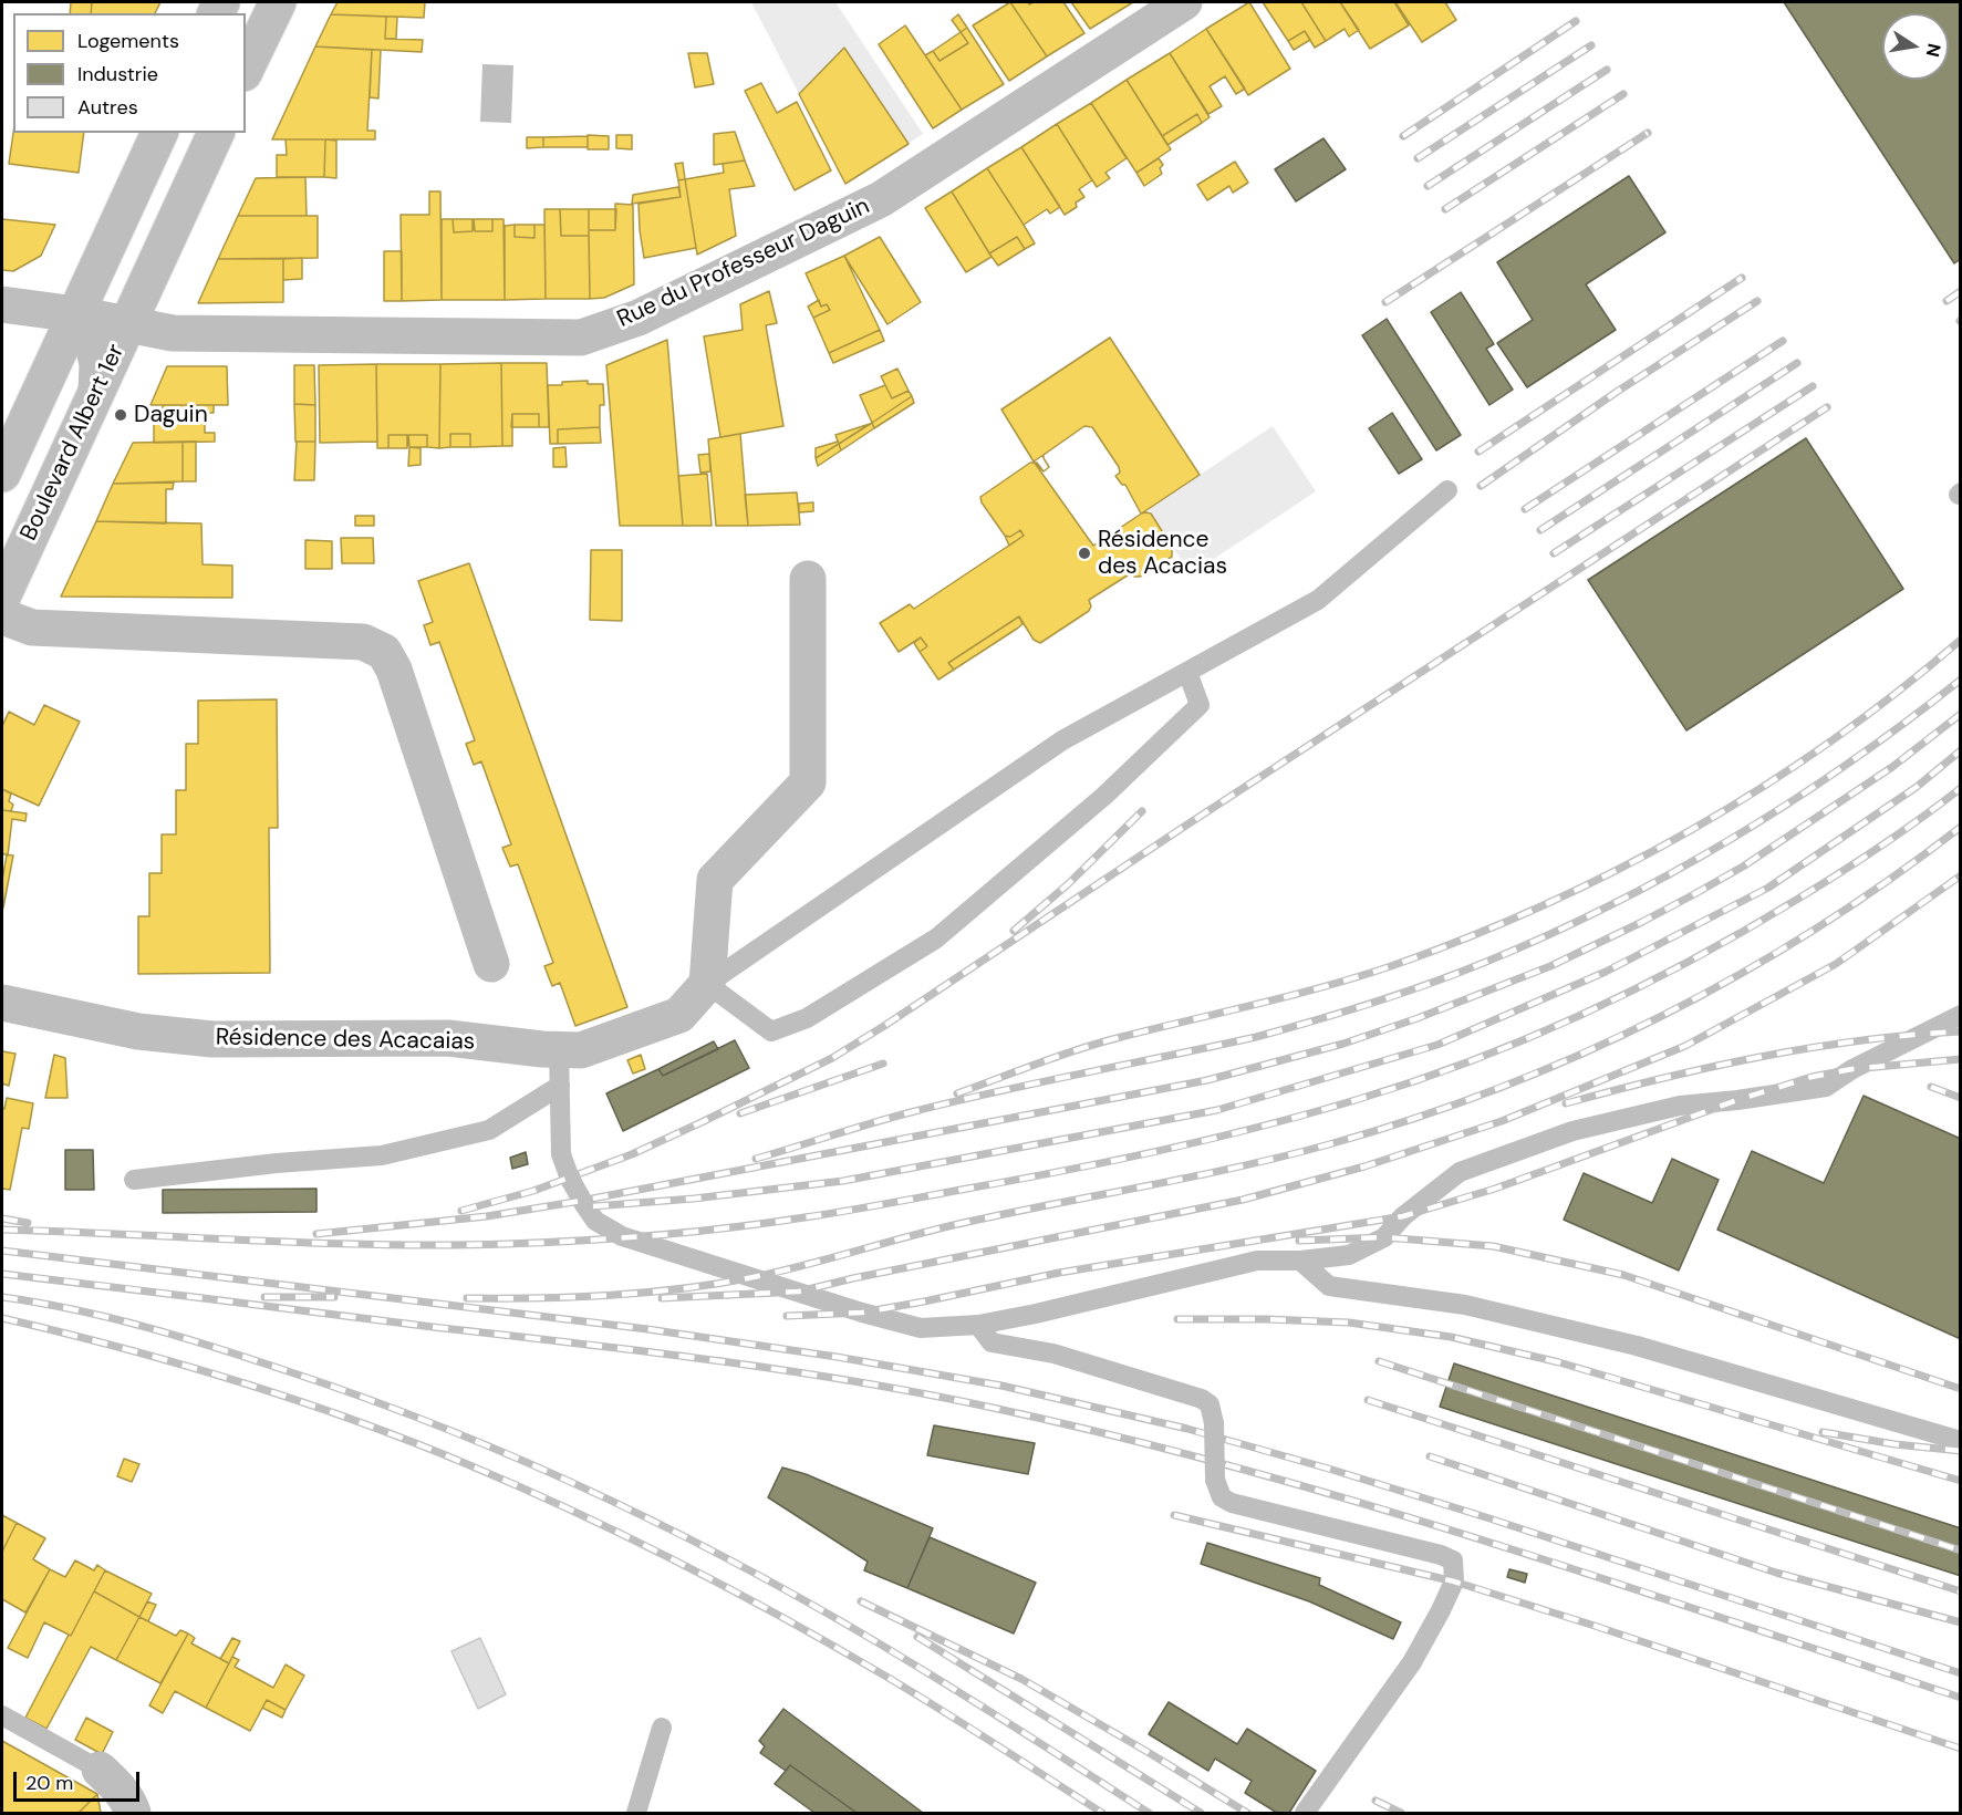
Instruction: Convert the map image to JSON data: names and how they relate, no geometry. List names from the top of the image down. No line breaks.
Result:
{"streets":{"street":["Rue du Professeur Daguin","Boulevard Albert 1er","Résidence des Acacaias"]},"crossings":[["Rue du Professeur Daguin","Boulevard Albert 1er"]],"places":["Daguin","Résidence des Acacias"],"legend":["Logements","Industrie","Autres"],"scale_bar":"20 m","north":"right"}
